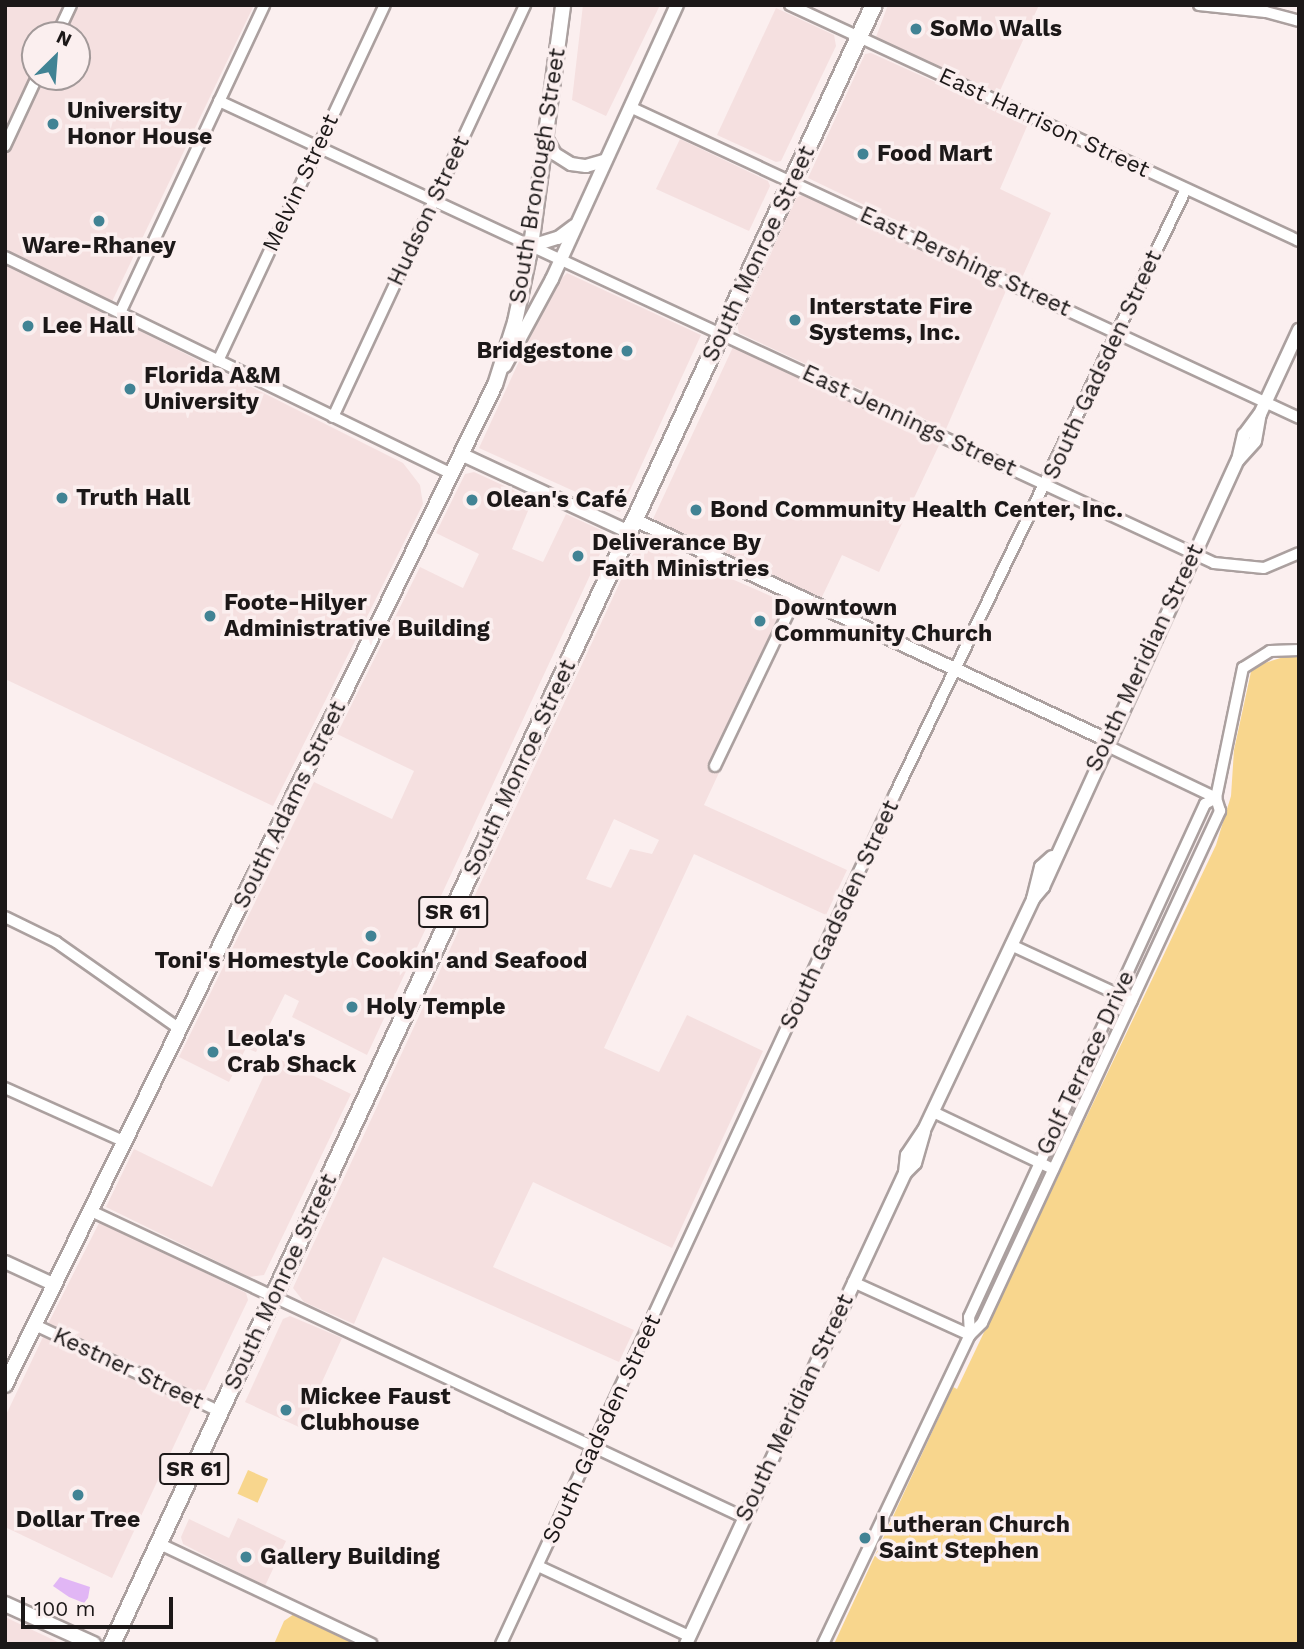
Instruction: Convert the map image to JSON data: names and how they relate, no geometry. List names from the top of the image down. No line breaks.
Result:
{"streets":{"main road":["South Bronough Street","South Monroe Street","South Adams Street","SR 61"],"street":["East Harrison Street","Melvin Street","Hudson Street","East Pershing Street","South Gadsden Street","East Jennings Street","South Meridian Street","Golf Terrace Drive","Kestner Street"]},"crossings":[["East Harrison Street","South Monroe Street"],["East Harrison Street","South Gadsden Street"],["South Bronough Street","East Jennings Street"],["South Bronough Street","South Adams Street"],["Melvin Street","East Jennings Street"],["Hudson Street","East Jennings Street"],["South Monroe Street","East Pershing Street"],["South Monroe Street","East Jennings Street"],["South Monroe Street","Kestner Street"],["East Pershing Street","South Gadsden Street"],["East Pershing Street","South Meridian Street"],["East Pershing Street","South Adams Street"],["South Gadsden Street","East Jennings Street"],["East Jennings Street","South Meridian Street"],["East Jennings Street","South Adams Street"],["South Adams Street","Kestner Street"]],"places":["SoMo Walls","University Honor House","Food Mart","Ware-Rhaney","Interstate Fire Systems, Inc.","Lee Hall","Bridgestone","Florida A&M University","Truth Hall","Olean's Café","Bond Community Health Center, Inc.","Deliverance By Faith Ministries","Foote-Hilyer Administrative Building","Downtown Community Church","Toni's Homestyle Cookin' and Seafood","Holy Temple","Leola's Crab Shack","Mickee Faust Clubhouse","Dollar Tree","Lutheran Church Saint Stephen","Gallery Building"],"scale_bar":"100 m","north":"top right"}
